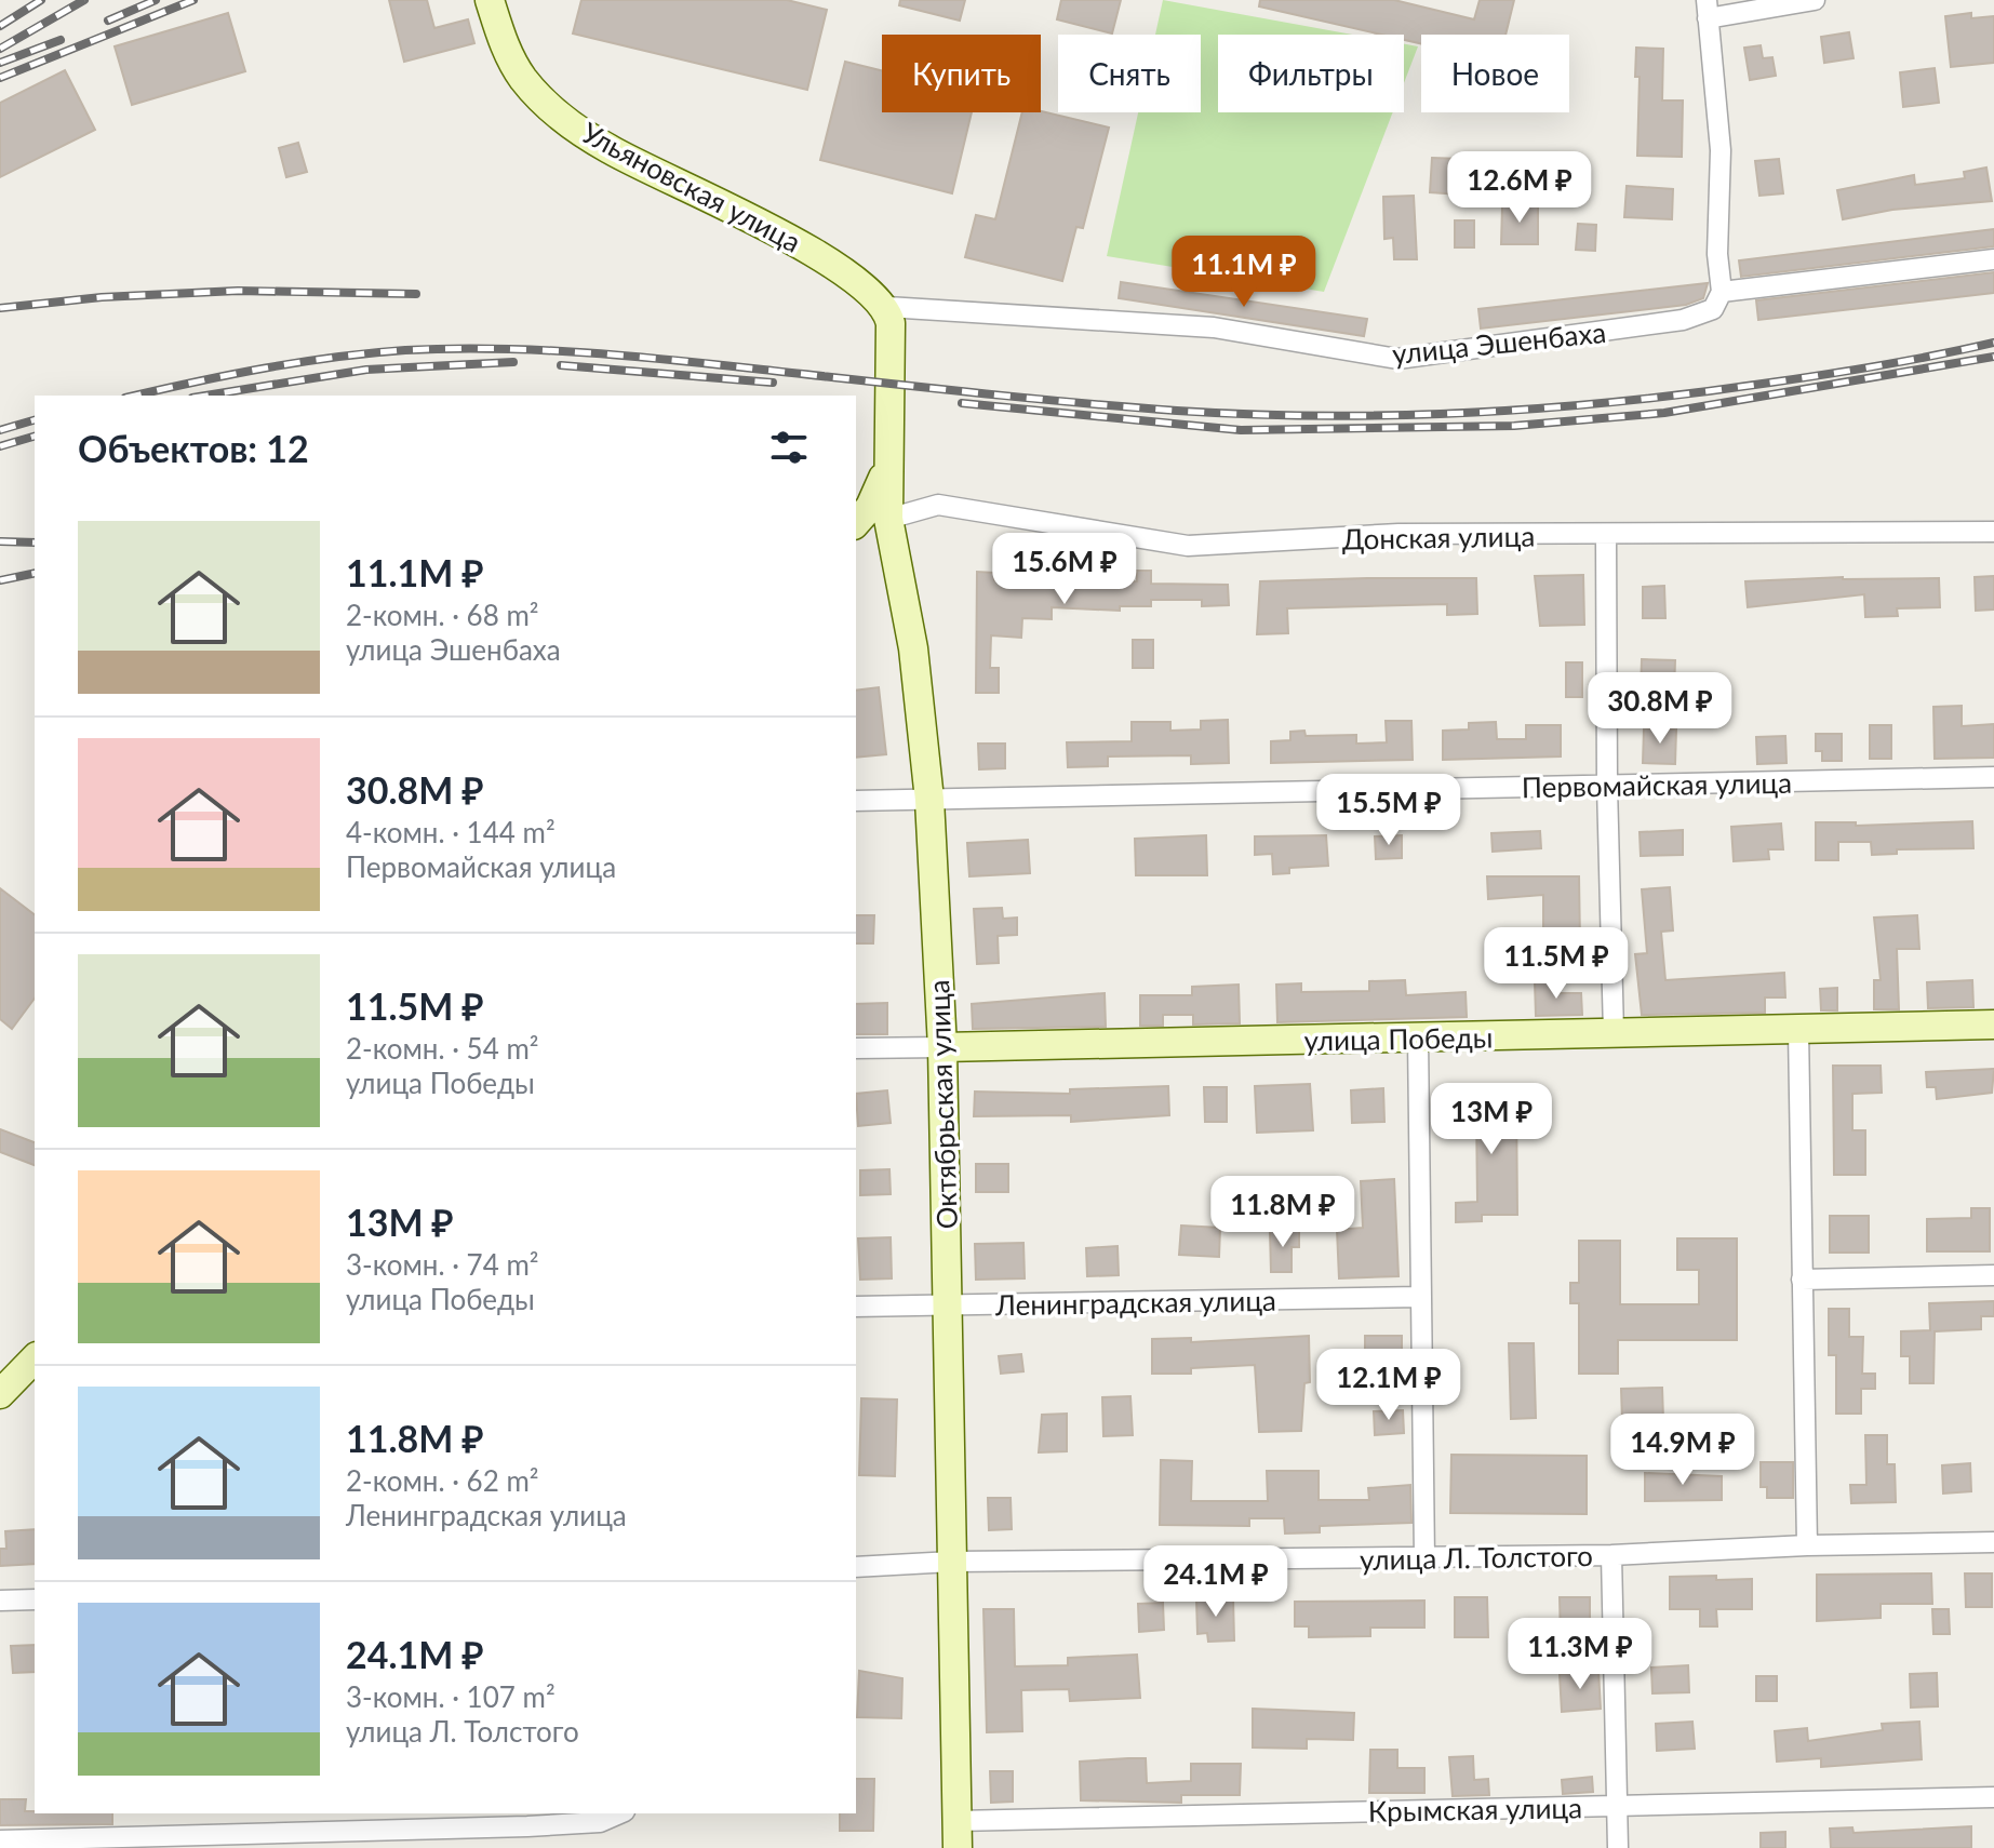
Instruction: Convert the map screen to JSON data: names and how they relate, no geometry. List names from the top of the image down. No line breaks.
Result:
{"streets":{"main road":["Ульяновская улица","улица Победы","Октябрьская улица"],"street":["улица Эшенбаха","Донская улица","Первомайская улица","Ленинградская улица","улица Л. Толстого","Крымская улица"]},"crossings":[["Ульяновская улица","улица Эшенбаха"],["Ульяновская улица","Октябрьская улица"],["улица Эшенбаха","Октябрьская улица"],["Донская улица","Октябрьская улица"],["Первомайская улица","Октябрьская улица"],["улица Победы","Октябрьская улица"],["Октябрьская улица","Ленинградская улица"],["Октябрьская улица","улица Л. Толстого"],["Октябрьская улица","Крымская улица"]],"page":{"chip":["Купить","Снять","Фильтры","Новое"],"price":["12.6M ₽","11.1M ₽","15.6M ₽","30.8M ₽","15.5M ₽","11.5M ₽","13M ₽","11.8M ₽","12.1M ₽","14.9M ₽","24.1M ₽","11.3M ₽"],"heading":"Объектов: 12","list":[{"name":"11.1M ₽","note":"2-комн. · 68 m² · улица Эшенбаха"},{"name":"30.8M ₽","note":"4-комн. · 144 m² · Первомайская улица"},{"name":"11.5M ₽","note":"2-комн. · 54 m² · улица Победы"},{"name":"13M ₽","note":"3-комн. · 74 m² · улица Победы"},{"name":"11.8M ₽","note":"2-комн. · 62 m² · Ленинградская улица"},{"name":"24.1M ₽","note":"3-комн. · 107 m² · улица Л. Толстого"}]}}
